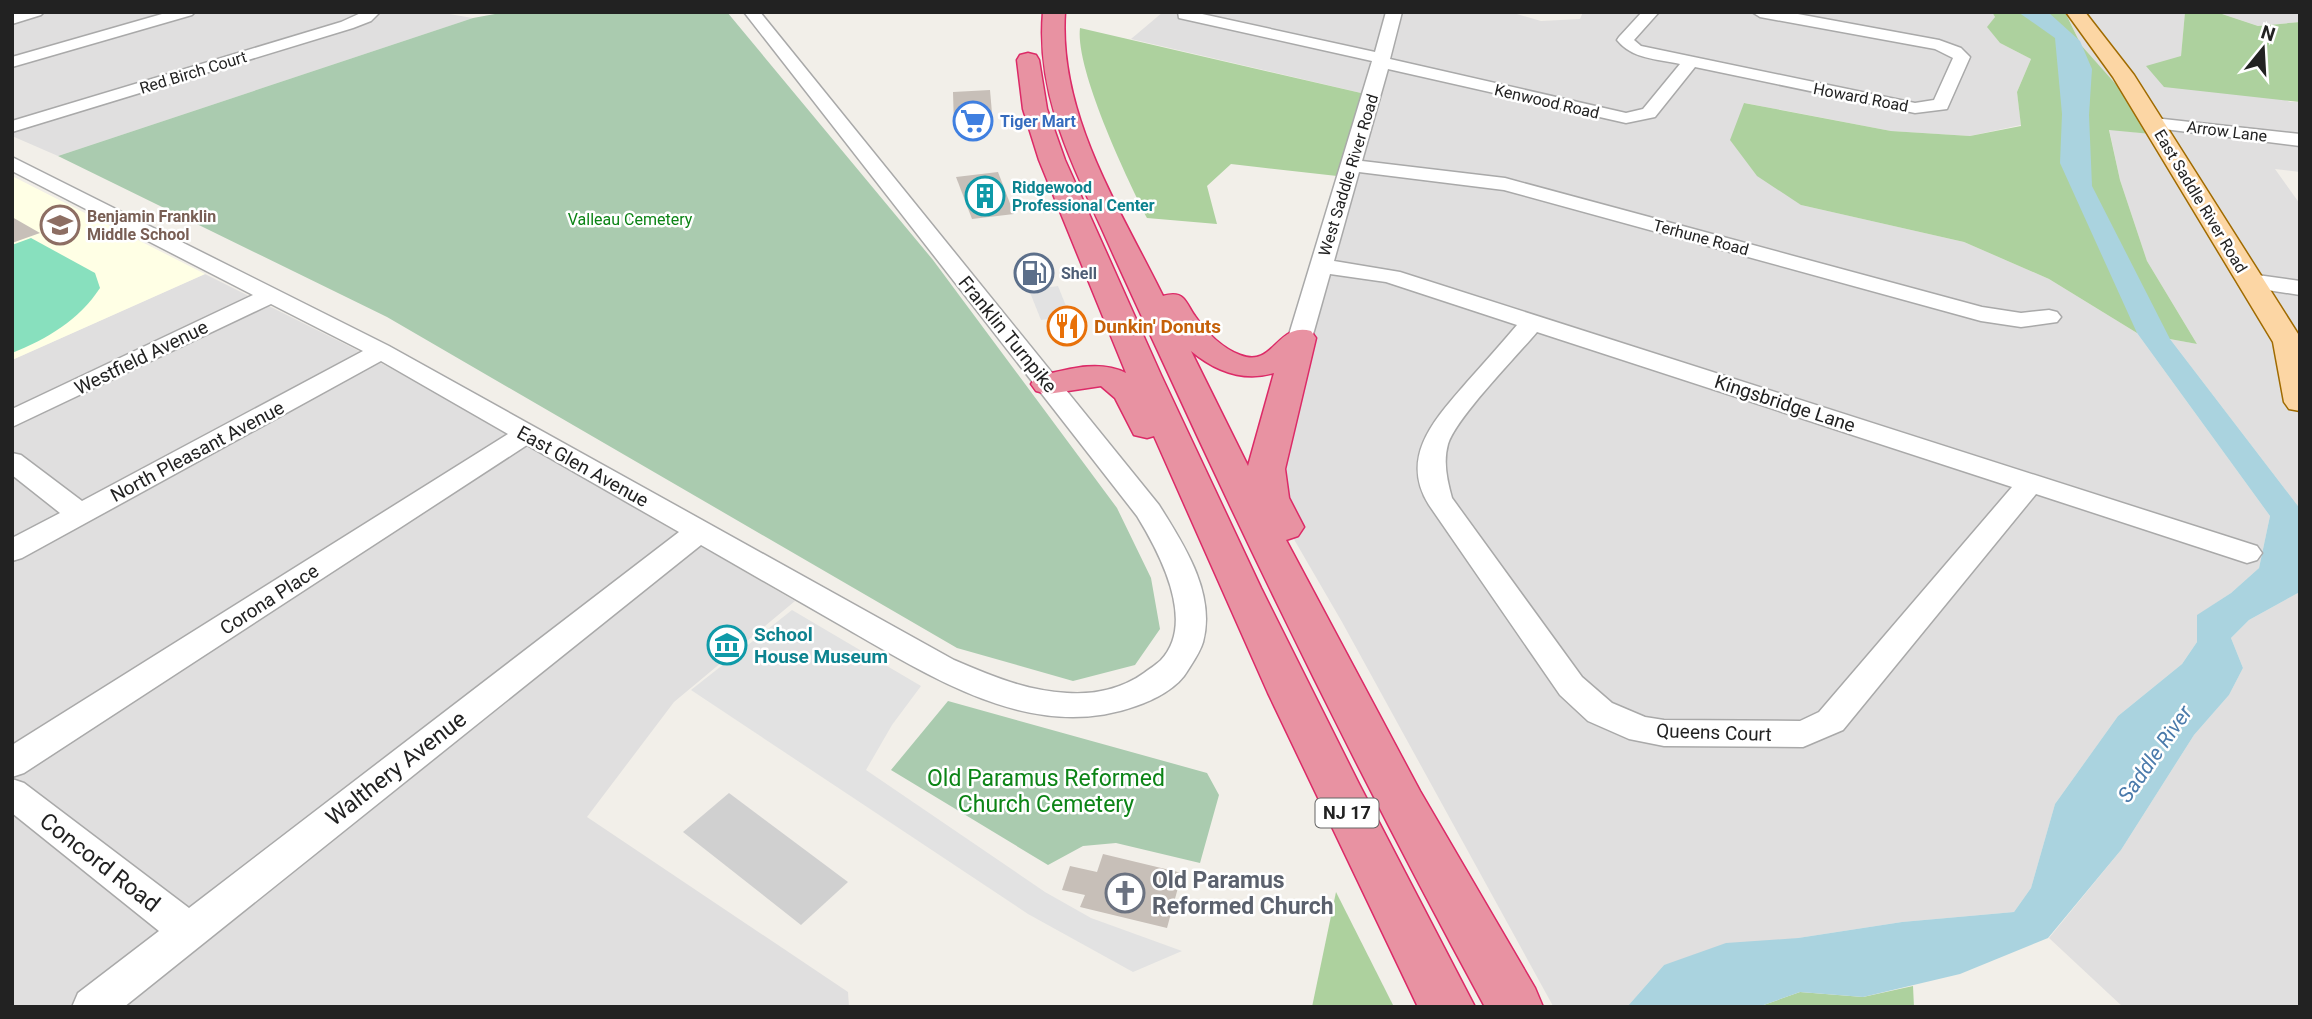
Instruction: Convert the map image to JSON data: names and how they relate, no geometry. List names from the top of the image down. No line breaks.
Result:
{"streets":{"highway":["NJ 17"],"main road":["East Saddle River Road"],"street":["Red Birch Court","Howard Road","Kenwood Road","Arrow Lane","West Saddle River Road","Terhune Road","Franklin Turnpike","Westfield Avenue","Kingsbridge Lane","North Pleasant Avenue","East Glen Avenue","Corona Place","Queens Court","Walthery Avenue","Concord Road"]},"crossings":[["Howard Road","Kenwood Road"],["Kenwood Road","West Saddle River Road"],["Arrow Lane","East Saddle River Road"],["West Saddle River Road","Terhune Road"],["West Saddle River Road","Kingsbridge Lane"],["Franklin Turnpike","East Glen Avenue"],["Westfield Avenue","East Glen Avenue"],["Kingsbridge Lane","Queens Court"],["North Pleasant Avenue","East Glen Avenue"],["East Glen Avenue","Corona Place"],["East Glen Avenue","Walthery Avenue"],["Walthery Avenue","Concord Road"]],"water":["Saddle River"],"parks":["Valleau Cemetery","Old Paramus Reformed Church Cemetery"],"places":{"supermarket":["Tiger Mart"],"building":["Ridgewood Professional Center"],"school or university":["Benjamin Franklin Middle School"],"fuel station":["Shell"],"restaurant":["Dunkin' Donuts"],"museum":["School House Museum"],"church":["Old Paramus Reformed Church"]},"north":"top"}
